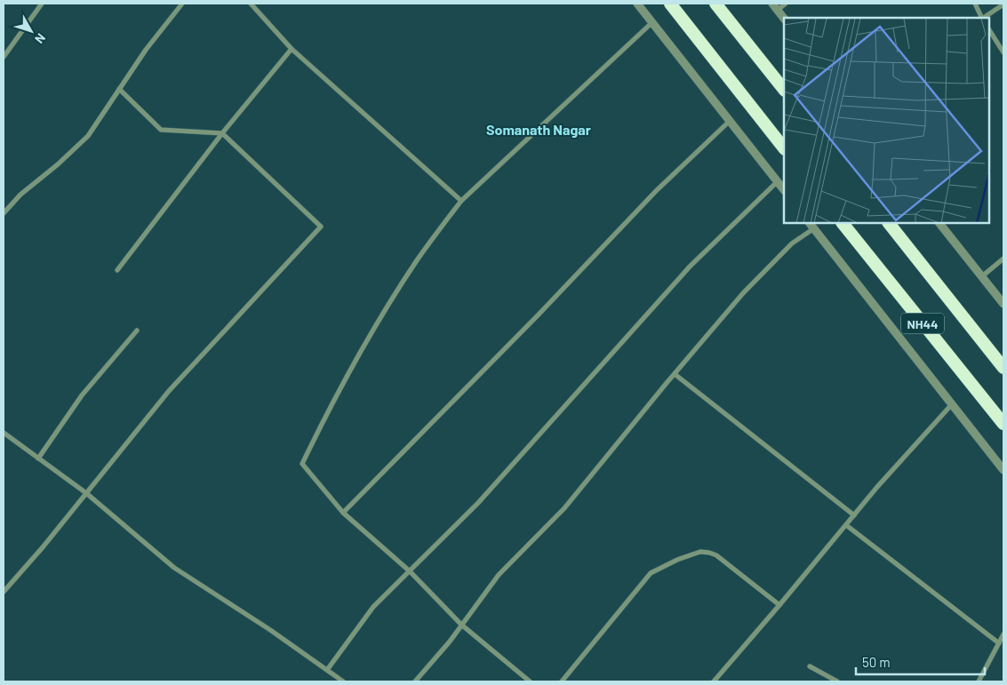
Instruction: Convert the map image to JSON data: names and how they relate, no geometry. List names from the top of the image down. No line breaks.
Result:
{"streets":{"highway":["NH44"]},"districts":["Somanath Nagar"],"scale_bar":"50 m","north":"bottom right"}
